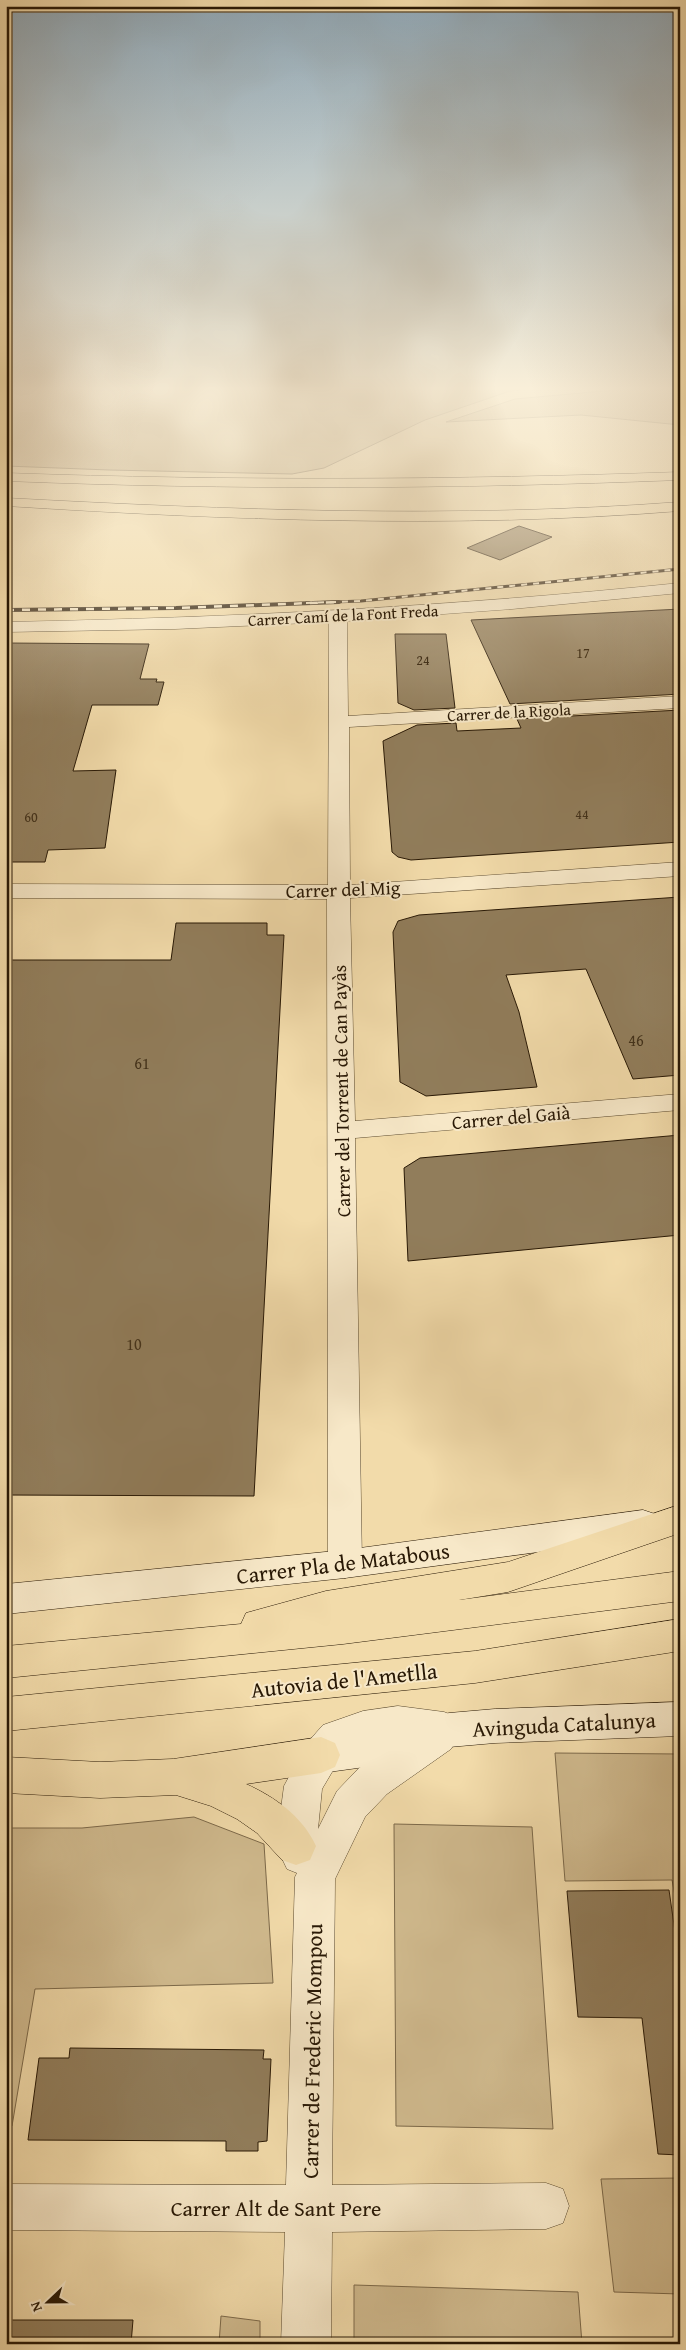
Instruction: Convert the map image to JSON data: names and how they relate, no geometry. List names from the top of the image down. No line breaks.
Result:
{"streets":{"highway":["Autovia de l'Ametlla"],"street":["Carrer Camí de la Font Freda","Carrer de la Rigola","Carrer del Mig","Carrer del Torrent de Can Payàs","Carrer del Gaià","Carrer Pla de Matabous","Avinguda Catalunya","Carrer de Frederic Mompou","Carrer Alt de Sant Pere"]},"crossings":[["Carrer Camí de la Font Freda","Carrer del Torrent de Can Payàs"],["Carrer de la Rigola","Carrer del Torrent de Can Payàs"],["Carrer del Mig","Carrer del Torrent de Can Payàs"],["Carrer del Torrent de Can Payàs","Carrer del Gaià"],["Carrer del Torrent de Can Payàs","Carrer Pla de Matabous"],["Avinguda Catalunya","Carrer de Frederic Mompou"],["Carrer de Frederic Mompou","Carrer Alt de Sant Pere"]],"house_numbers":["17","24","44","60","46","61","10"],"north":"left"}
